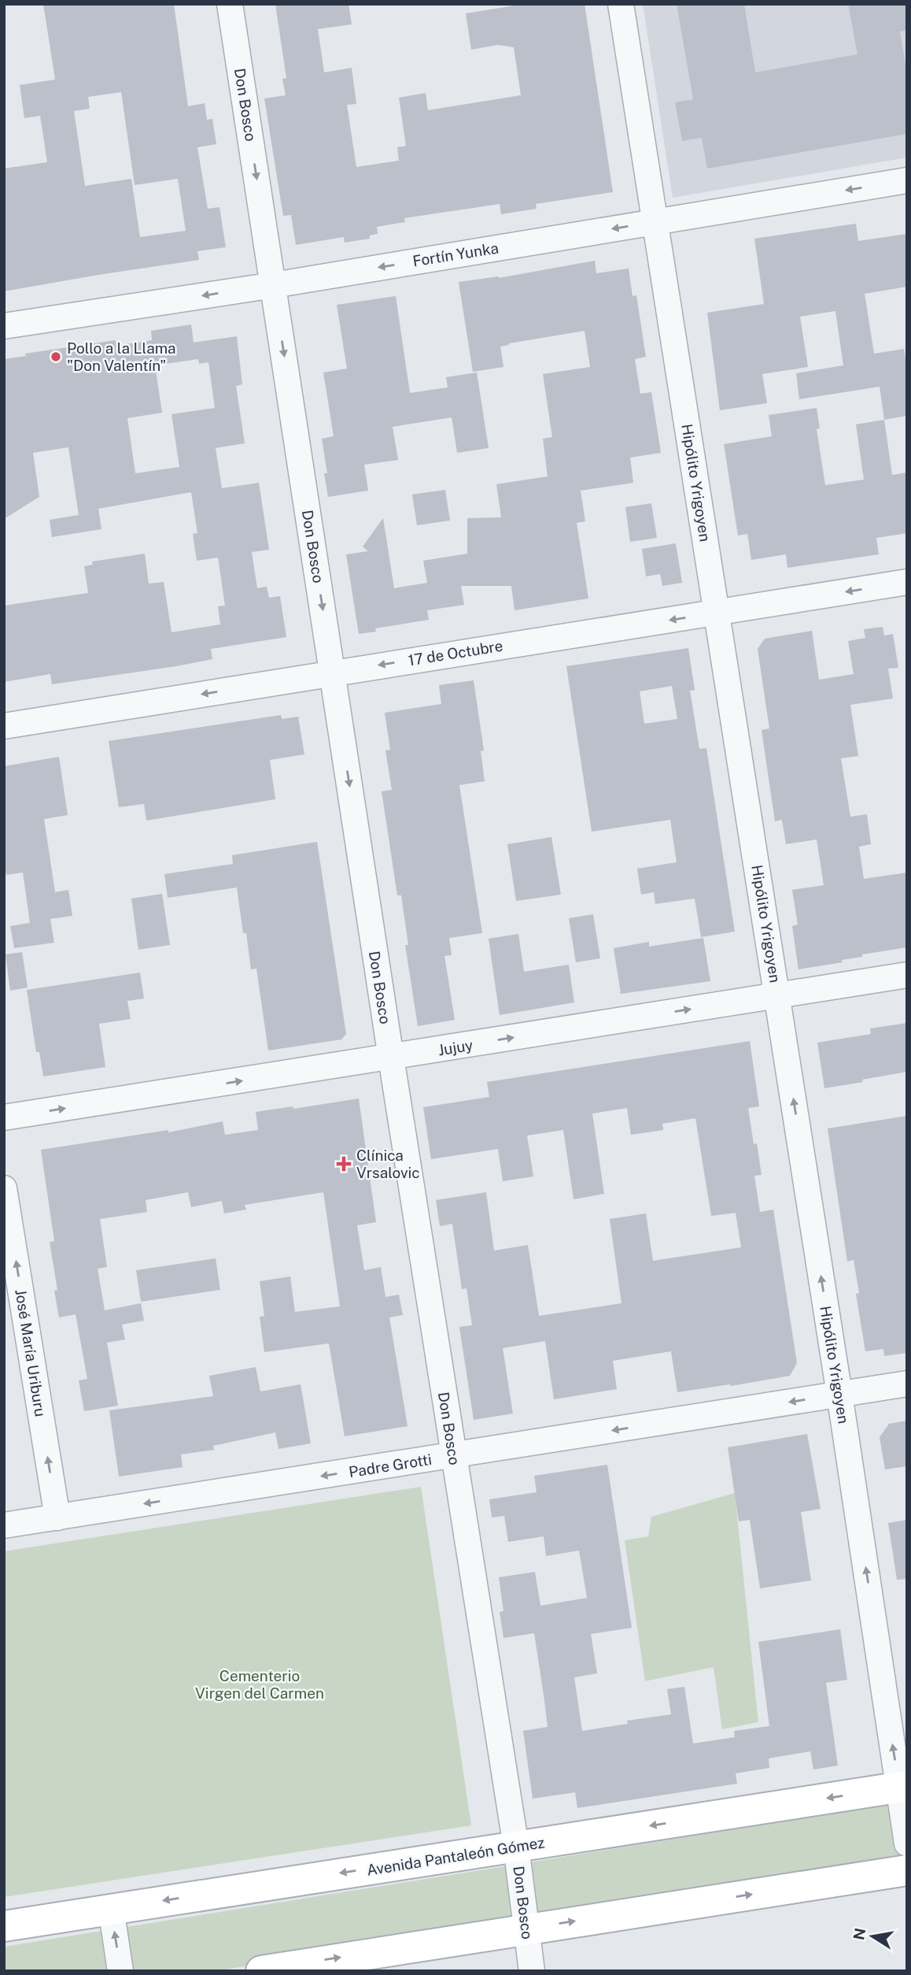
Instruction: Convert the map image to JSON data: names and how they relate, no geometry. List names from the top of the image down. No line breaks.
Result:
{"streets":{"main road":["Avenida Pantaleón Gómez"],"street":["Don Bosco","Fortín Yunka","Hipólito Yrigoyen","17 de Octubre","Jujuy","José María Uriburu","Padre Grotti"]},"crossings":[["Don Bosco","Fortín Yunka"],["Don Bosco","17 de Octubre"],["Don Bosco","Jujuy"],["Don Bosco","Padre Grotti"],["Don Bosco","Avenida Pantaleón Gómez"],["Fortín Yunka","Hipólito Yrigoyen"],["Hipólito Yrigoyen","17 de Octubre"],["Hipólito Yrigoyen","Jujuy"],["Hipólito Yrigoyen","Padre Grotti"],["Hipólito Yrigoyen","Avenida Pantaleón Gómez"],["José María Uriburu","Padre Grotti"]],"one_way":["Don Bosco","Fortín Yunka","Hipólito Yrigoyen","17 de Octubre","Jujuy","José María Uriburu","Padre Grotti"],"parks":["Cementerio Virgen del Carmen"],"places":{"other":["Pollo a la Llama \"Don Valentín\""],"health":["Clínica Vrsalovic"]},"north":"left"}
